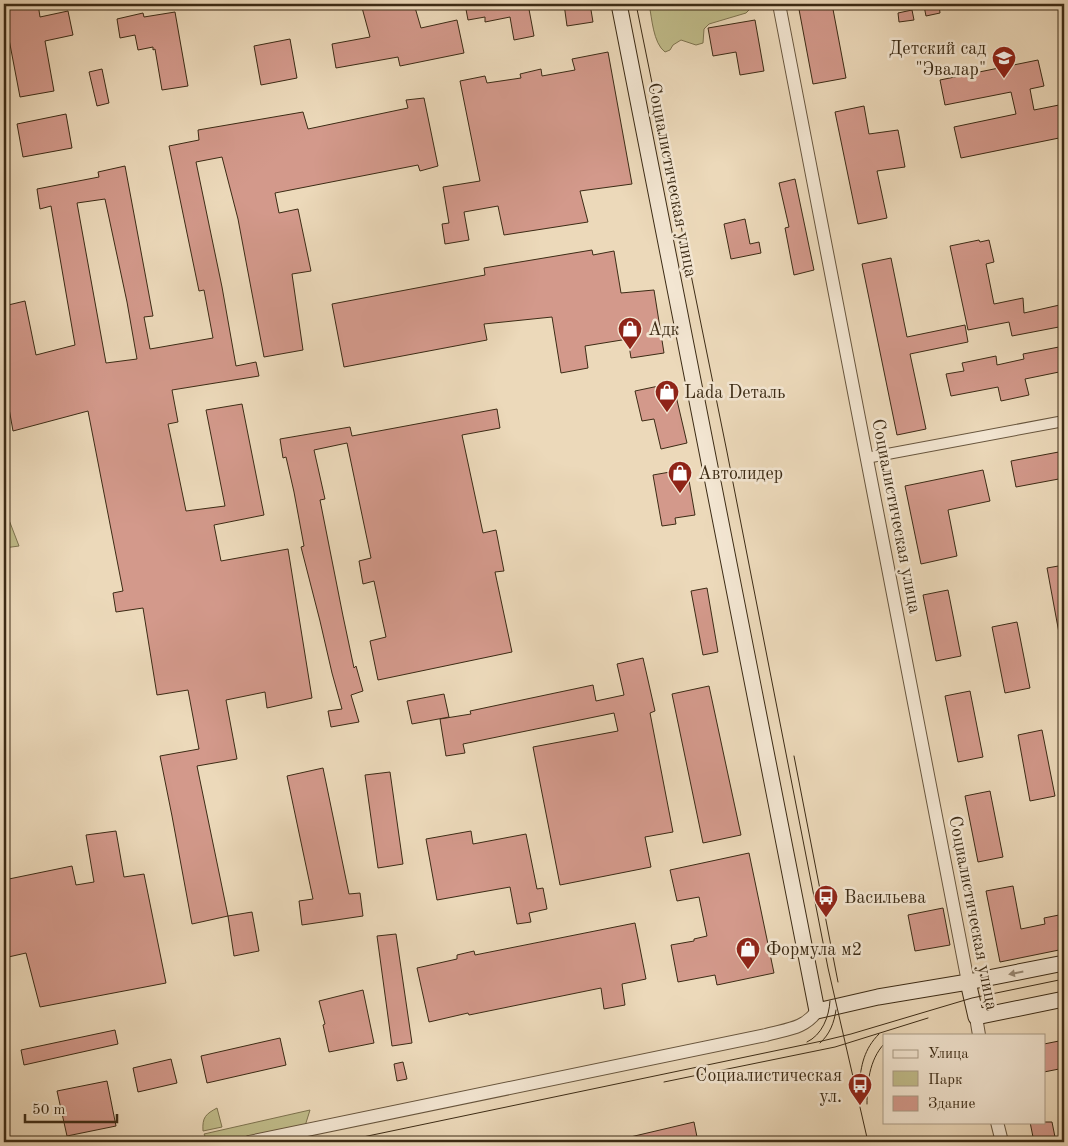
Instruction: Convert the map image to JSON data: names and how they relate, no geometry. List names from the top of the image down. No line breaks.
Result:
{"streets":{"main road":["Социалистическая улица"]},"places":{"school or university":["Детский сад \"Эвалар\""],"shop":["Адк","Lada Dеталь","Автолидер","Формула м2"],"bus stop":["Васильева","Социалистическая ул."]},"legend":["Улица","Парк","Здание"],"scale_bar":"50 m"}
